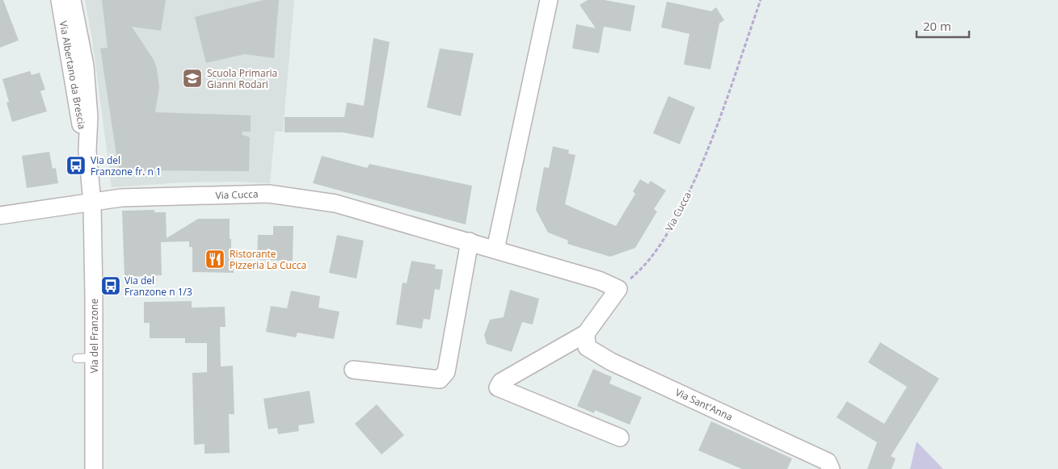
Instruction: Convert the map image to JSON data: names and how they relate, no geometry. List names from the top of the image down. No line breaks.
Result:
{"streets":{"street":["Via Albertano da Brescia","Via Cucca","Via del Franzone","Via Sant'Anna"]},"crossings":[["Via Albertano da Brescia","Via Cucca"],["Via Albertano da Brescia","Via del Franzone"],["Via Cucca","Via del Franzone"]],"places":{"school or university":["Scuola Primaria Gianni Rodari"],"bus stop":["Via del Franzone fr. n 1","Via del Franzone n 1/3"],"restaurant":["Ristorante Pizzeria La Cucca"]},"scale_bar":"20 m"}
